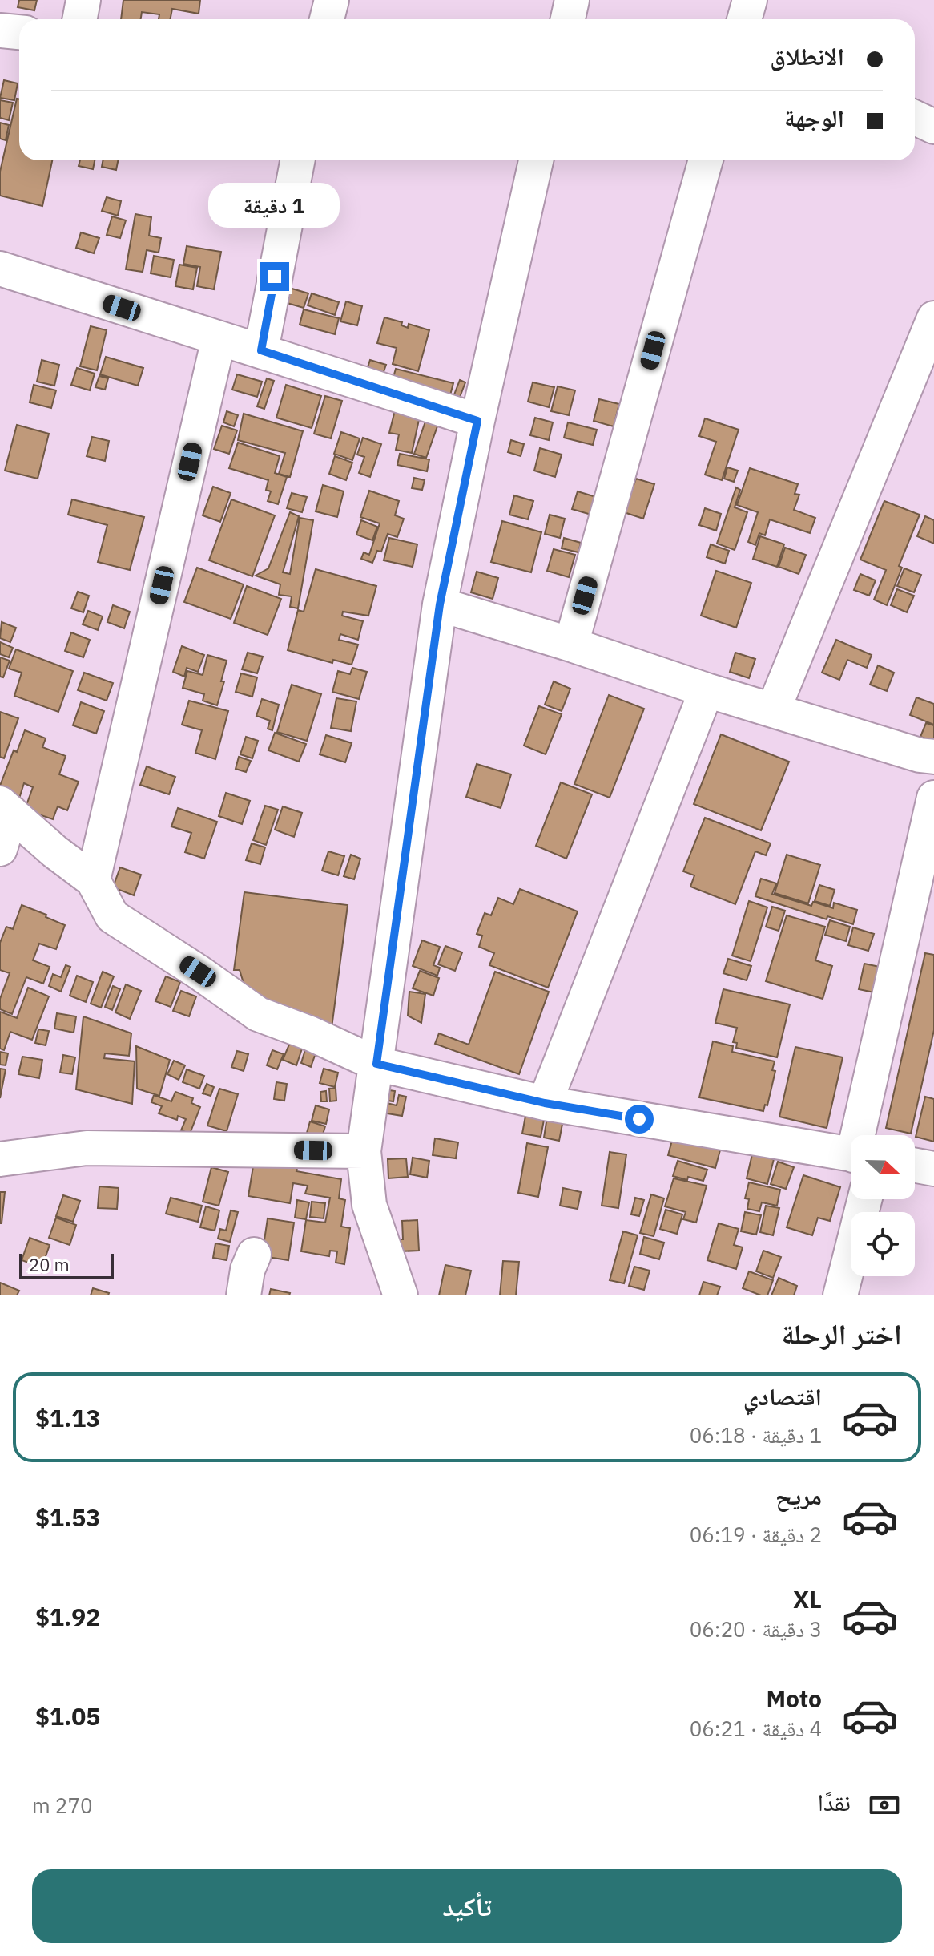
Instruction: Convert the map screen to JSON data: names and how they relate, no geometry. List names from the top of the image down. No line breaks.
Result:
{"scale_bar":"20 m","north":"right","page":{"banner":["الانطلاق","الوجهة"],"bubble":"1 دقيقة","scale":"20 m","heading":"اختر الرحلة","list":[{"name":"اقتصادي","note":"1 دقيقة · 06:18","value":"$1.13"},{"name":"مريح","note":"2 دقيقة · 06:19","value":"$1.53"},{"name":"XL","note":"3 دقيقة · 06:20","value":"$1.92"},{"name":"Moto","note":"4 دقيقة · 06:21","value":"$1.05"}],"pay":["نقدًا","270 m"],"buttons":"تأكيد"}}
